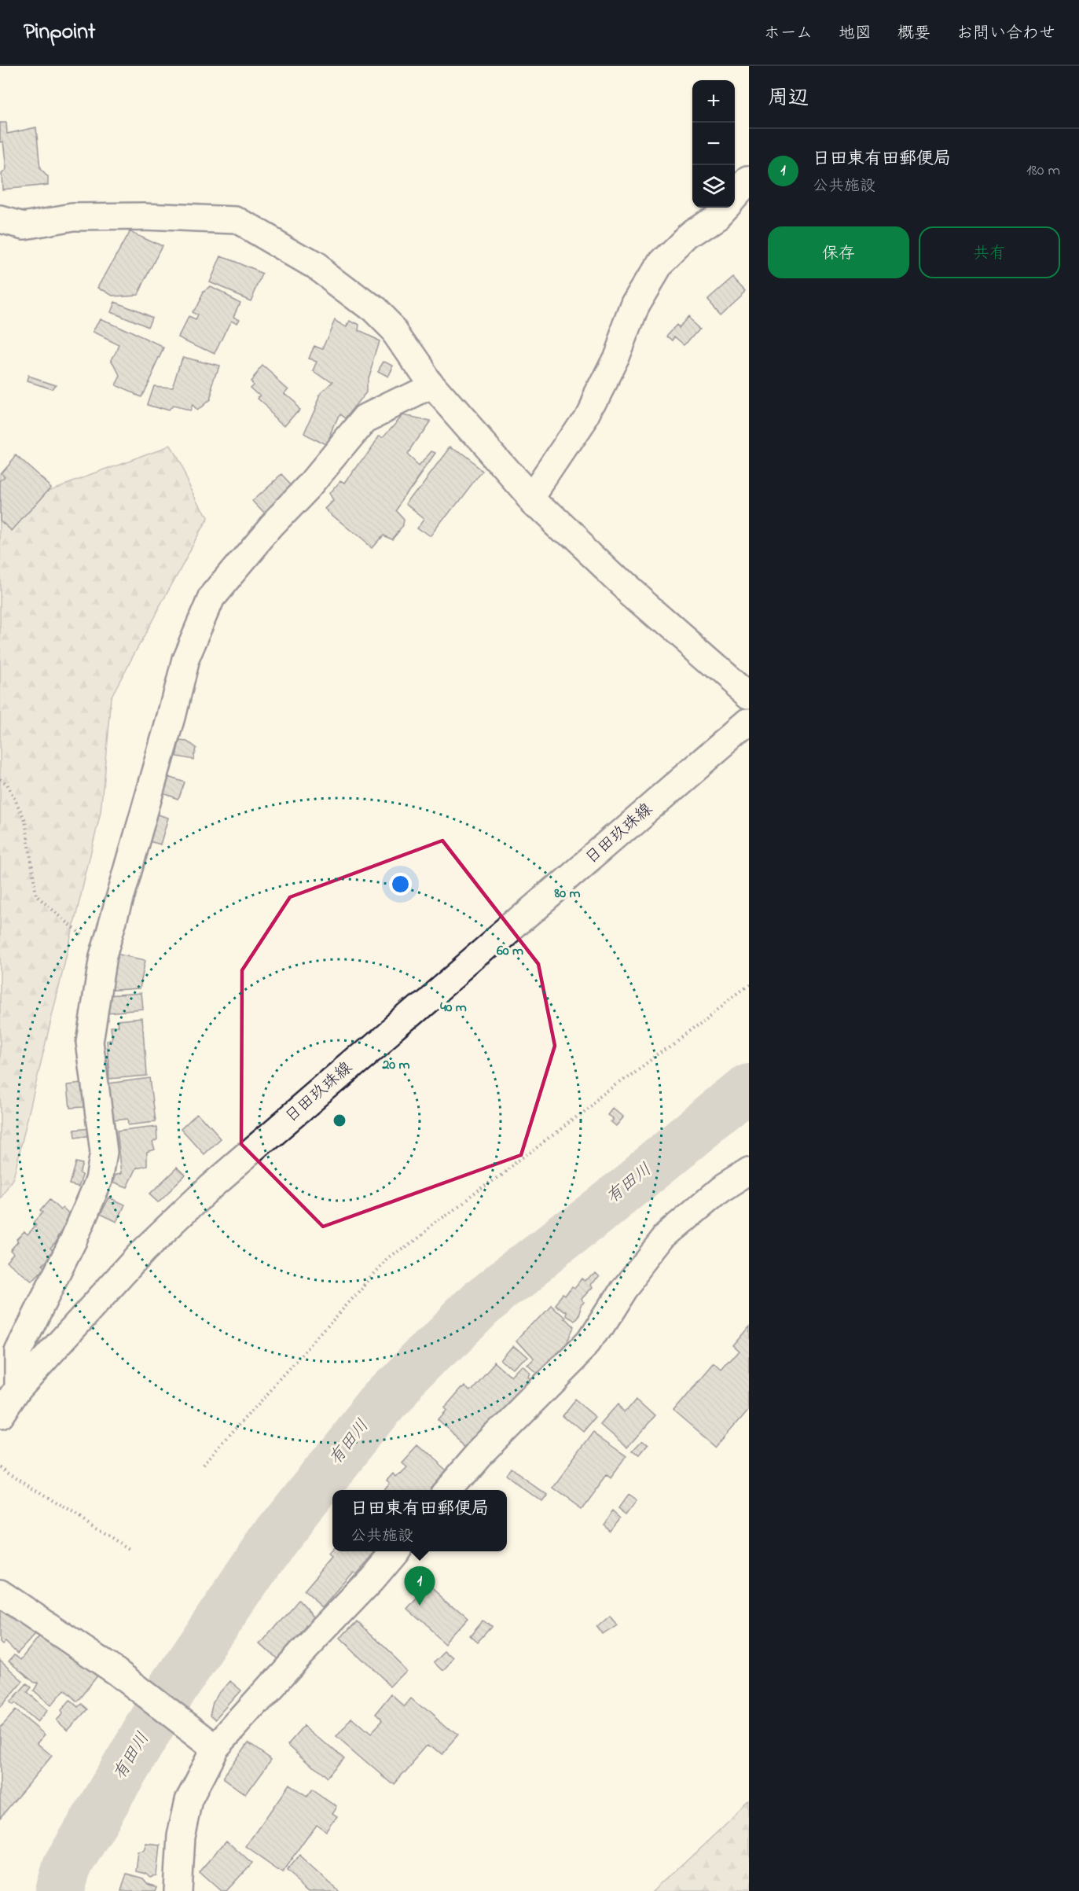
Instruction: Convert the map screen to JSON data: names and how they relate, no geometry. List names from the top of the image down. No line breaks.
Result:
{"streets":{"street":["日田玖珠線"]},"water":["有田川"],"page":{"header":"Pinpoint","nav":["ホーム","地図","概要","お問い合わせ"],"heading":"周辺","map_buttons":["+","−"],"list":[{"mark":"1","name":"日田東有田郵便局","note":"公共施設","value":"180 m"}],"buttons":["保存","共有"],"popup":["日田東有田郵便局","公共施設"],"pins":"1"},"rings":["80 m","60 m","40 m","20 m"]}
